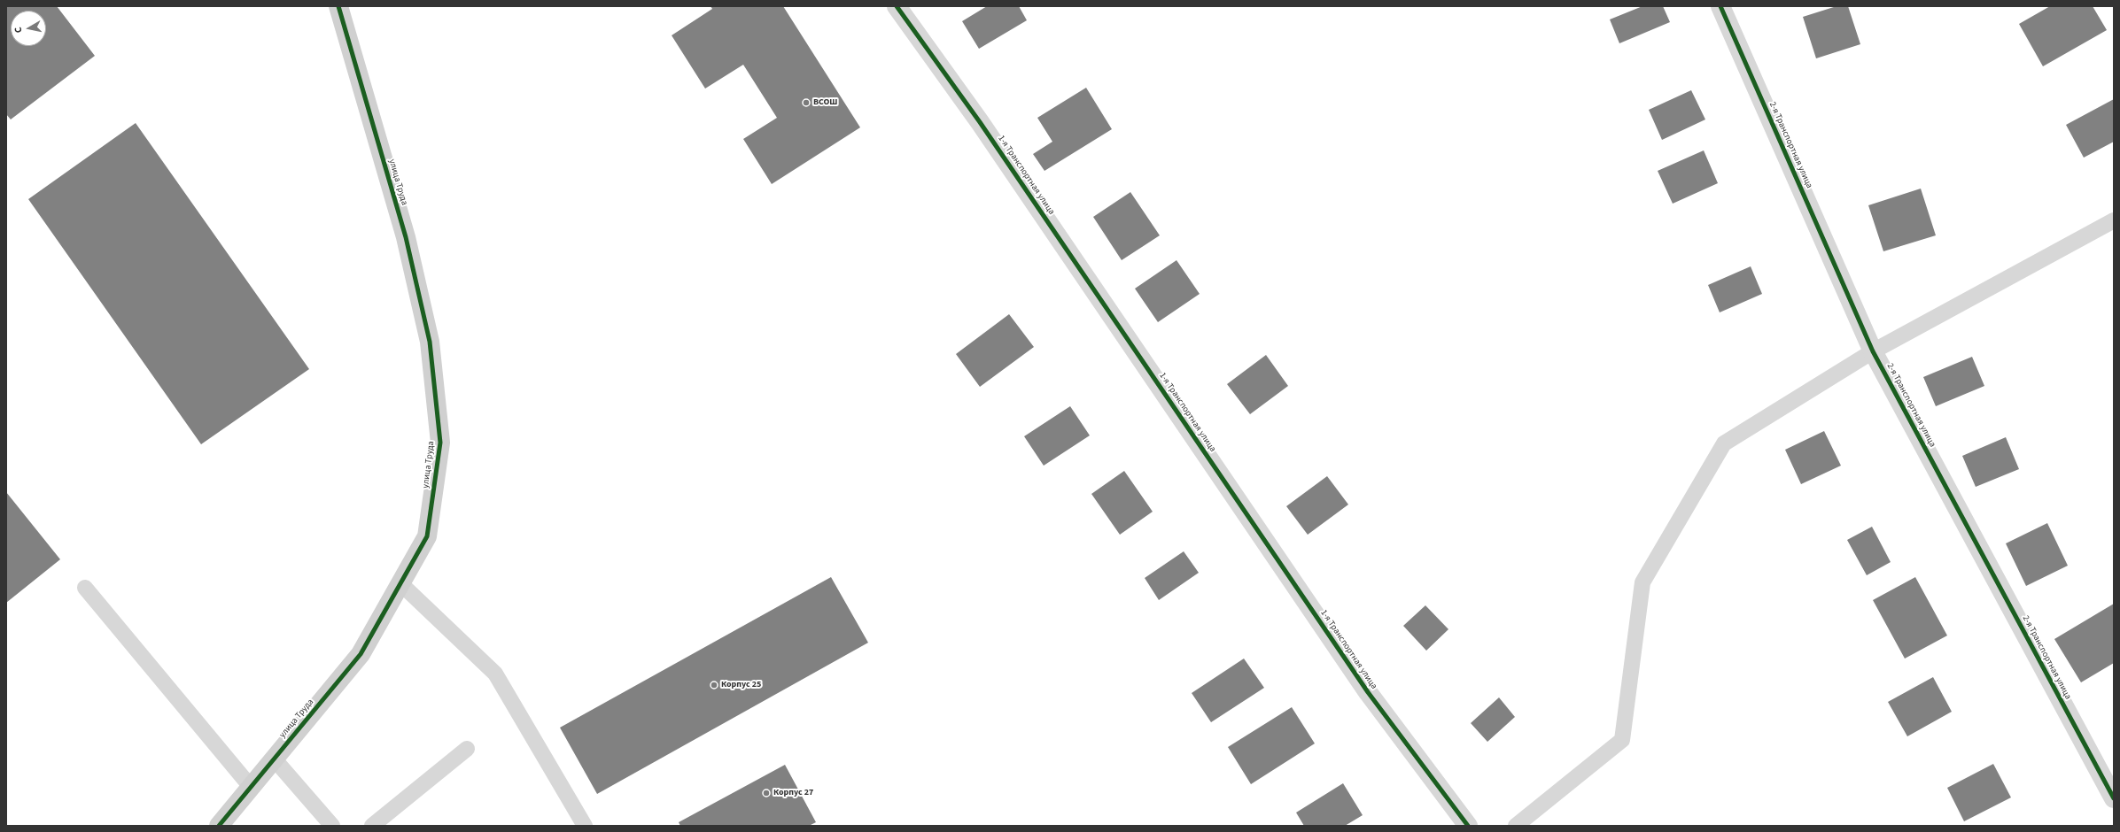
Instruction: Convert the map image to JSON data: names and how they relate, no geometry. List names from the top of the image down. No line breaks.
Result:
{"streets":{"street":["2-я Транспортная улица","1-я Транспортная улица","улица Труда"]},"places":["ВСОШ","Корпус 25","Корпус 27"],"north":"left"}
